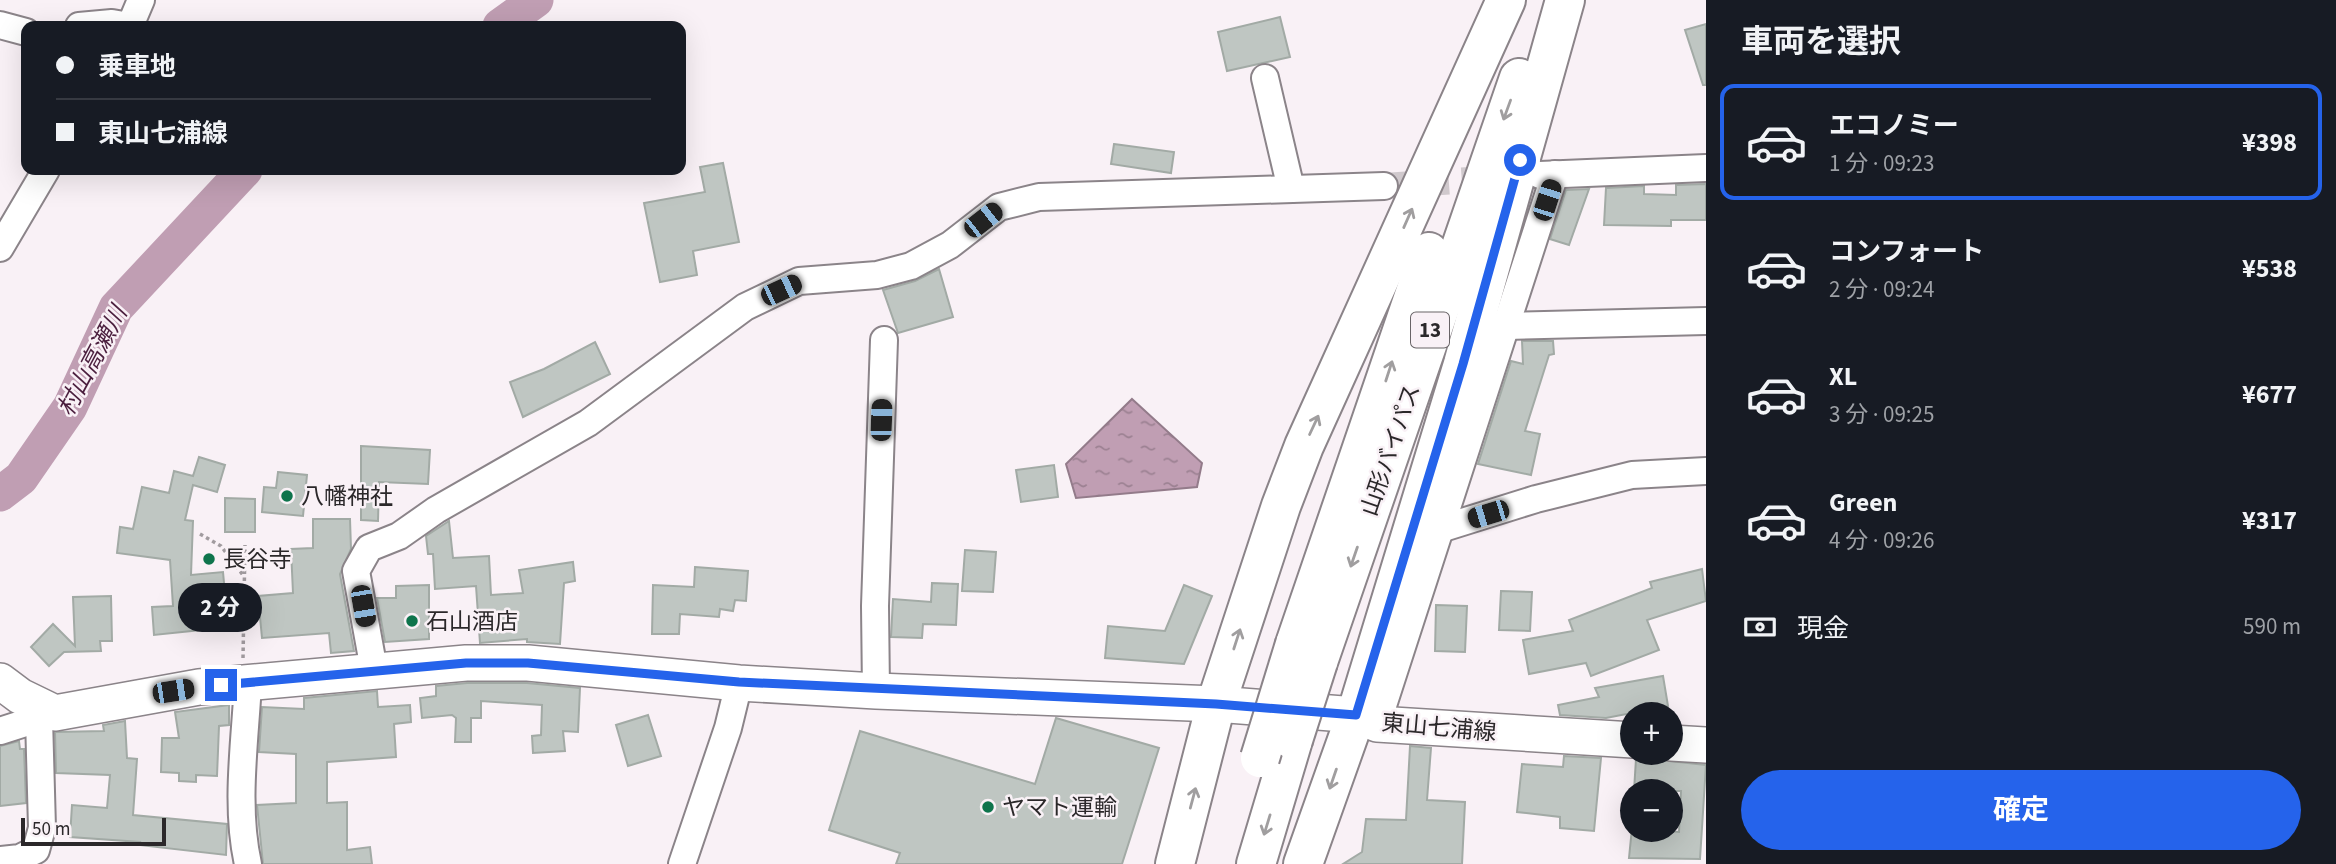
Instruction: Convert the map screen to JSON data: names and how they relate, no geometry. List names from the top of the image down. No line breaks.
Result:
{"streets":{"highway":["13","山形バイパス"],"main road":["東山七浦線"]},"water":["村山高瀬川"],"places":["八幡神社","長谷寺","石山酒店","ヤマト運輸"],"scale_bar":"50 m","page":{"heading":"車両を選択","banner":["乗車地","東山七浦線"],"list":[{"name":"エコノミー","note":"1 分 · 09:23","value":"¥398"},{"name":"コンフォート","note":"2 分 · 09:24","value":"¥538"},{"name":"XL","note":"3 分 · 09:25","value":"¥677"},{"name":"Green","note":"4 分 · 09:26","value":"¥317"}],"bubble":"2 分","pay":["現金","590 m"],"map_buttons":["+","−"],"buttons":"確定","scale":"50 m"}}
